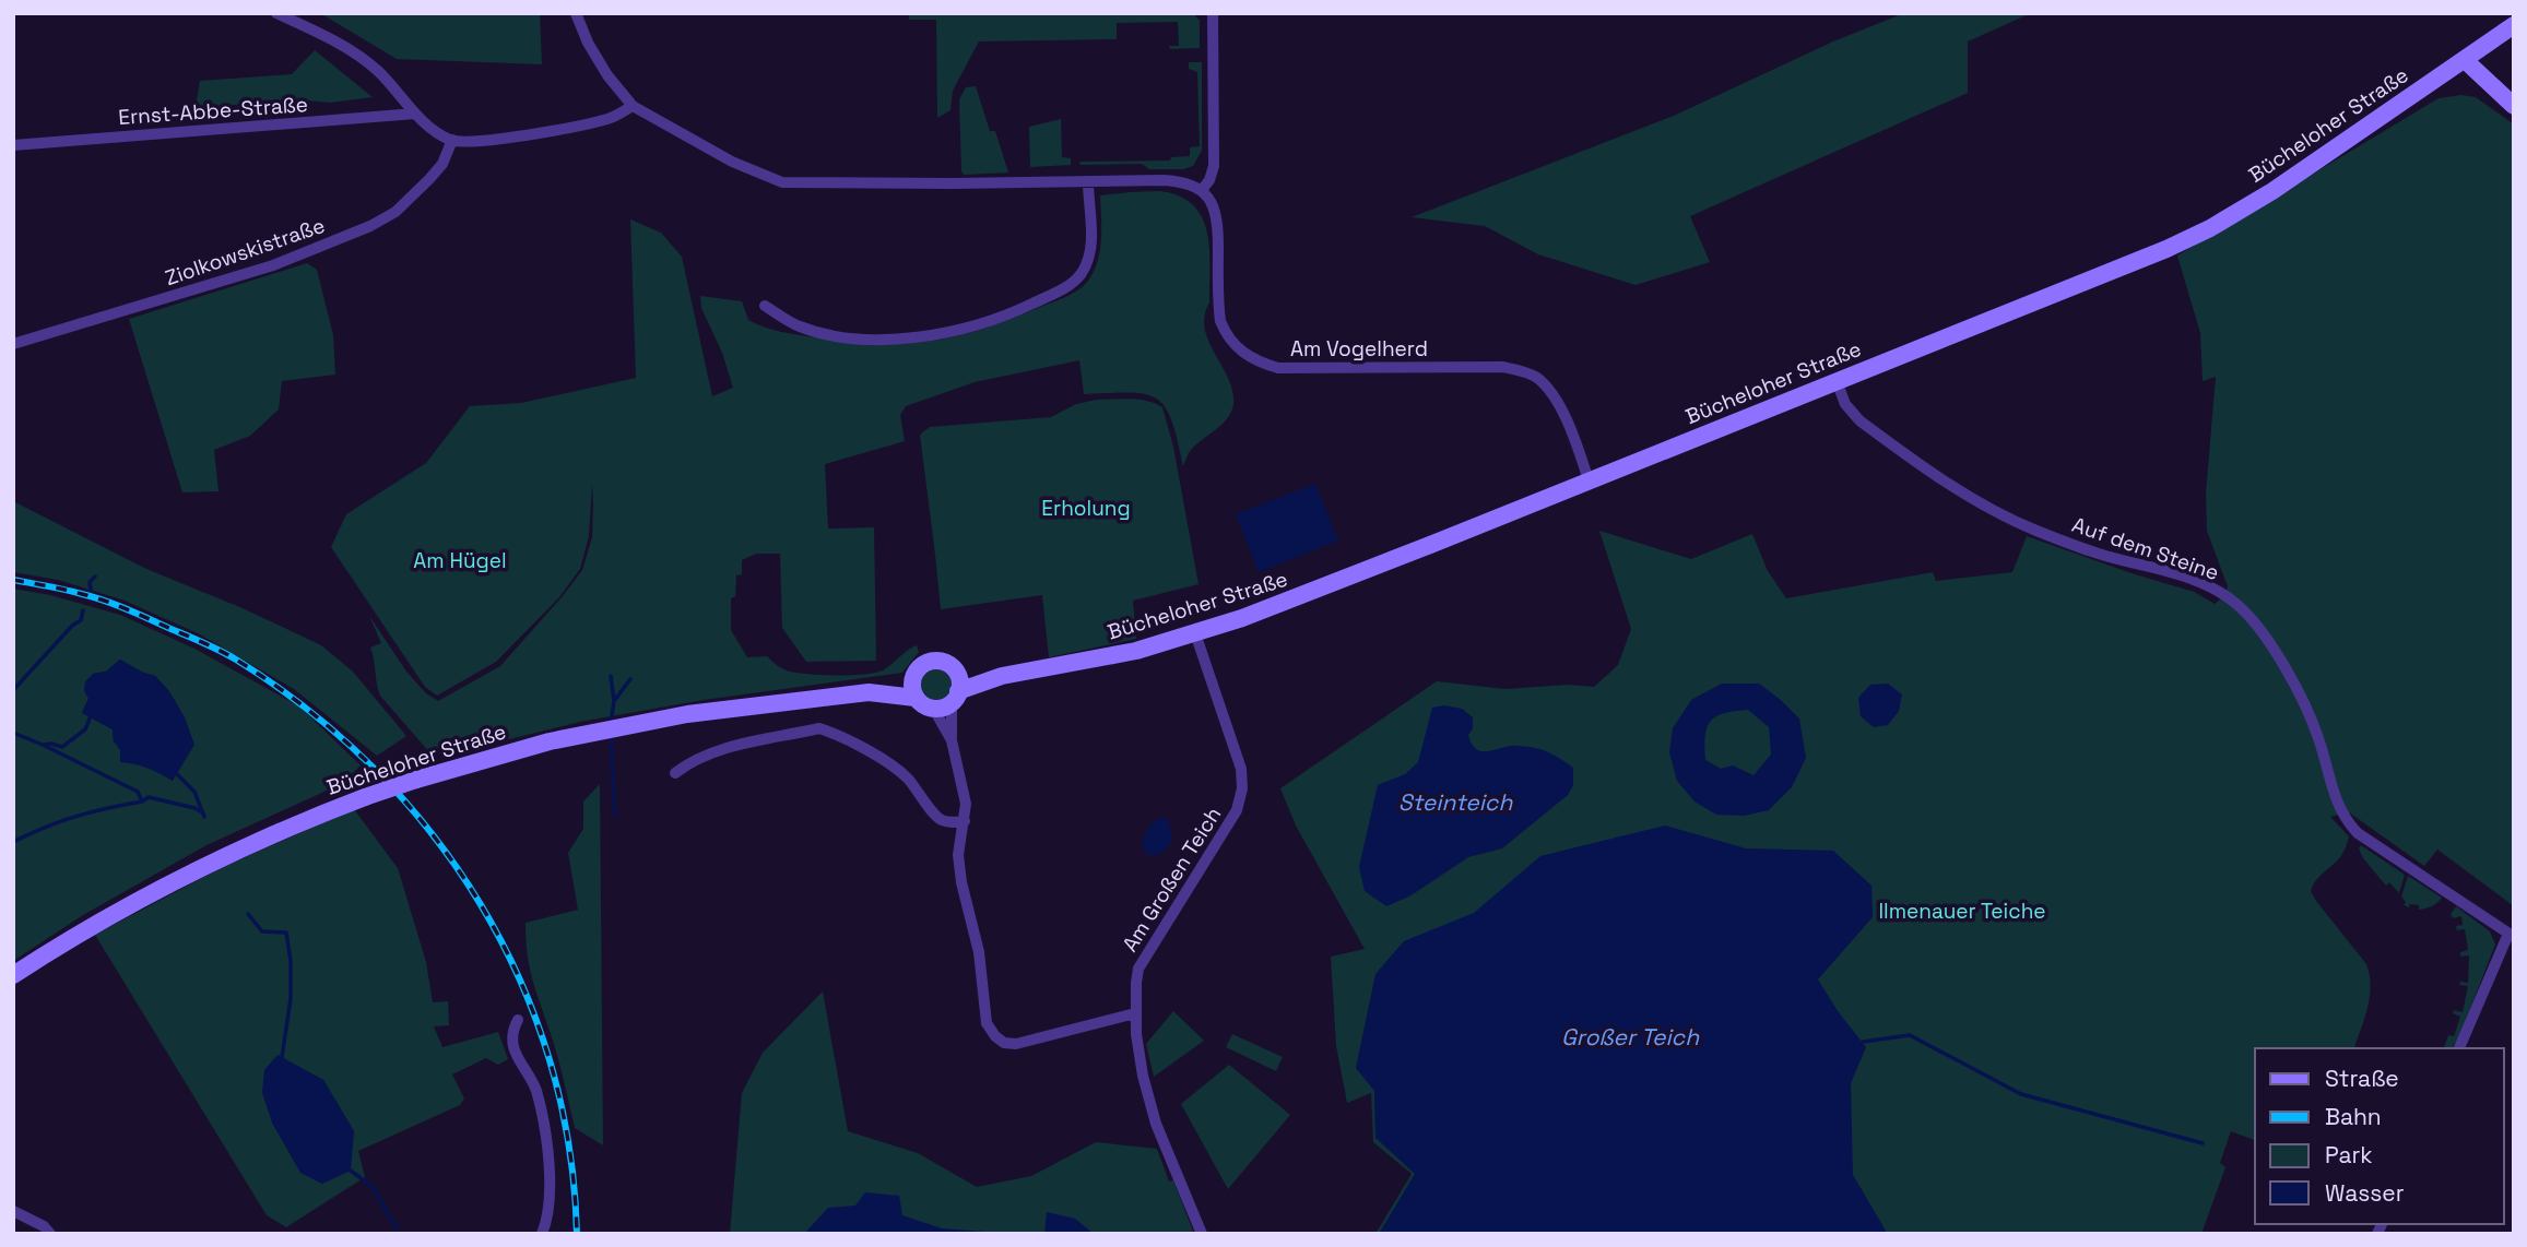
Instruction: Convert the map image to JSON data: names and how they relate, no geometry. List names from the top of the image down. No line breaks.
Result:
{"streets":{"main road":["Bücheloher Straße"],"street":["Ernst-Abbe-Straße","Ziolkowskistraße","Am Vogelherd","Auf dem Steine","Am Großen Teich"]},"crossings":[["Bücheloher Straße","Am Vogelherd"],["Bücheloher Straße","Auf dem Steine"],["Bücheloher Straße","Am Großen Teich"]],"water":["Steinteich","Großer Teich"],"parks":["Erholung","Am Hügel","Ilmenauer Teiche"],"legend":["Straße","Bahn","Park","Wasser"]}
